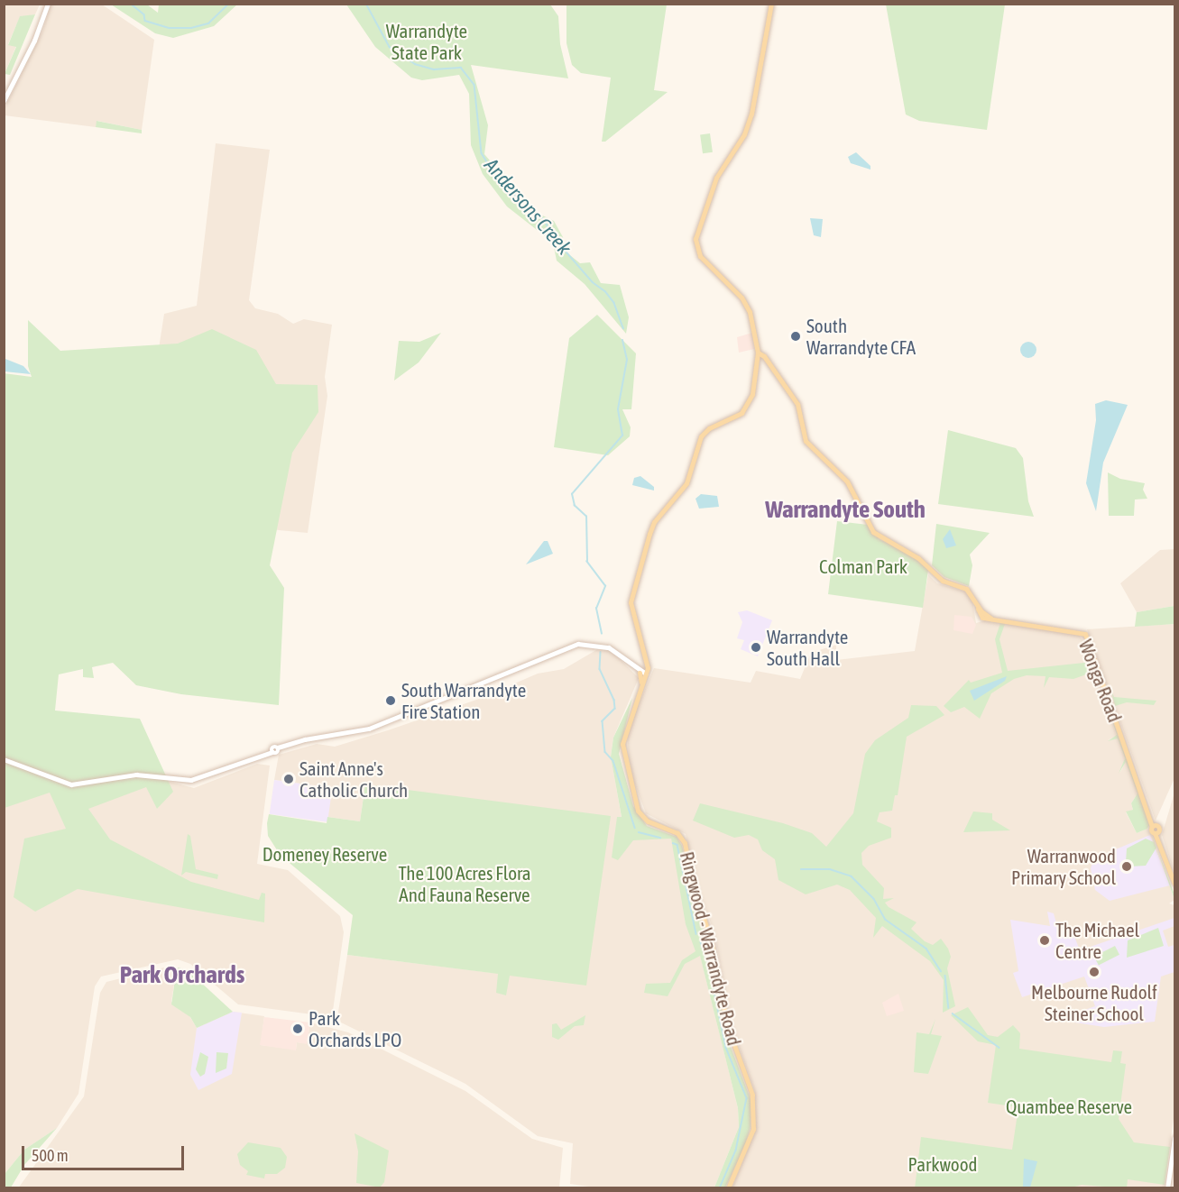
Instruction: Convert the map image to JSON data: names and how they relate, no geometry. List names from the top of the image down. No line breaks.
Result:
{"streets":{"main road":["Wonga Road","Ringwood - Warrandyte Road"]},"districts":["Warrandyte South","Park Orchards"],"water":["Andersons Creek"],"parks":["Warrandyte State Park","Colman Park","Domeney Reserve","The 100 Acres Flora And Fauna Reserve","Quambee Reserve","Parkwood"],"places":["South Warrandyte CFA","Warrandyte South Hall","South Warrandyte Fire Station","Saint Anne's Catholic Church","Warranwood Primary School","The Michael Centre","Melbourne Rudolf Steiner School","Park Orchards LPO"],"scale_bar":"500 m"}
